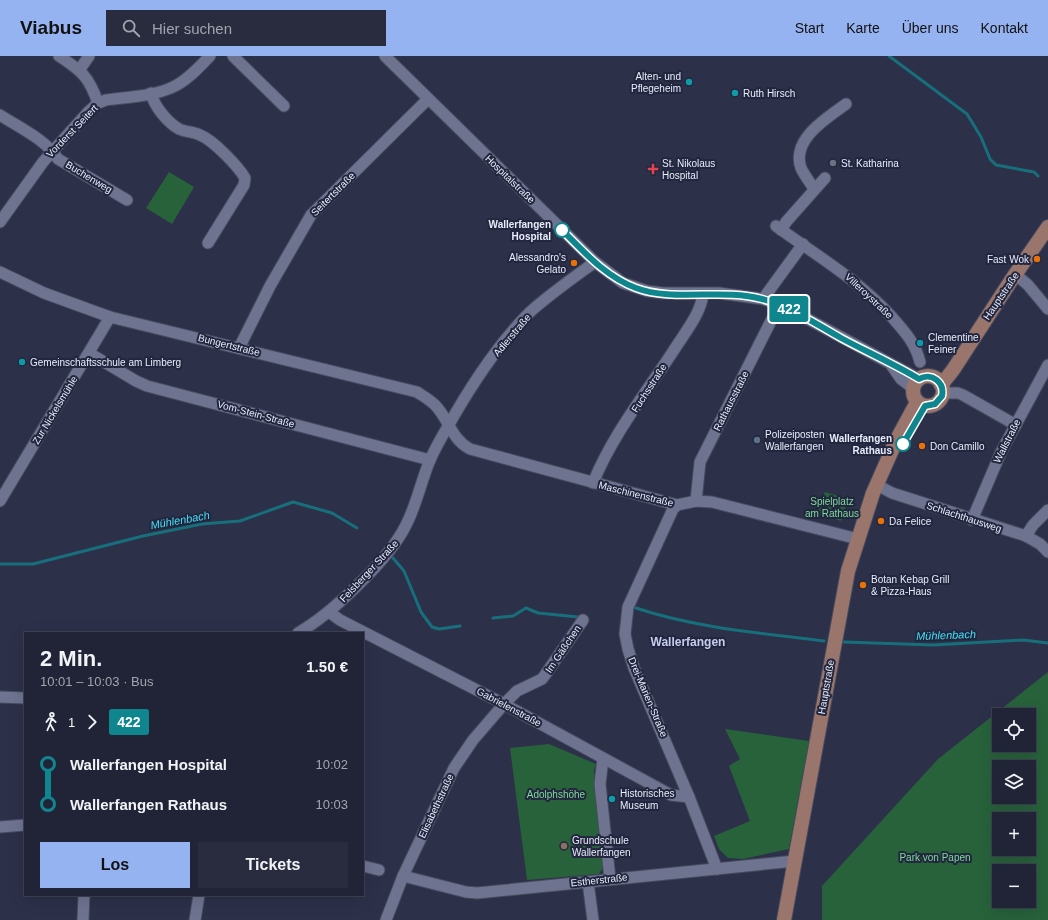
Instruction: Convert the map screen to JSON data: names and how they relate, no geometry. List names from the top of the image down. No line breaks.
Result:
{"streets":{"main road":["Hauptstraße"],"street":["Vorderst Seitert","Buchenweg","Hospitalstraße","Seitertstraße","Villeroystraße","Adlerstraße","Bungertstraße","Fuchsstraße","Rathausstraße","Zur Nickelsmühle","Vom-Stein-Straße","Wallstraße","Maschinenstraße","Schlachthausweg","Felsberger Straße","Im Gäßchen","Drei-Marien-Straße","Gabrielenstraße","Elisabethstraße","Estherstraße"]},"crossings":[["Vorderst Seitert","Buchenweg"],["Hospitalstraße","Seitertstraße"],["Hospitalstraße","Hauptstraße"],["Hospitalstraße","Adlerstraße"],["Hospitalstraße","Fuchsstraße"],["Hospitalstraße","Rathausstraße"],["Seitertstraße","Bungertstraße"],["Hauptstraße","Maschinenstraße"],["Hauptstraße","Schlachthausweg"],["Hauptstraße","Estherstraße"],["Adlerstraße","Bungertstraße"],["Adlerstraße","Maschinenstraße"],["Adlerstraße","Felsberger Straße"],["Bungertstraße","Zur Nickelsmühle"],["Bungertstraße","Maschinenstraße"],["Bungertstraße","Felsberger Straße"],["Fuchsstraße","Maschinenstraße"],["Rathausstraße","Maschinenstraße"],["Zur Nickelsmühle","Vom-Stein-Straße"],["Vom-Stein-Straße","Felsberger Straße"],["Wallstraße","Schlachthausweg"],["Maschinenstraße","Felsberger Straße"],["Maschinenstraße","Drei-Marien-Straße"],["Felsberger Straße","Gabrielenstraße"],["Im Gäßchen","Gabrielenstraße"],["Im Gäßchen","Elisabethstraße"],["Drei-Marien-Straße","Gabrielenstraße"],["Drei-Marien-Straße","Estherstraße"],["Gabrielenstraße","Elisabethstraße"],["Elisabethstraße","Estherstraße"]],"districts":["Wallerfangen"],"water":["Mühlenbach"],"parks":["Spielplatz am Rathaus","Adolphshöhe","Park von Papen"],"places":{"other":["Alten- und Pflegeheim","Ruth Hirsch","St. Katharina","Wallerfangen Hospital","Fast Wok","Alessandro's Gelato","Clementine Feiner","Gemeinschaftsschule am Limberg","Polizeiposten Wallerfangen","Wallerfangen Rathaus","Don Camillo","Da Felice","Botan Kebap Grill & Pizza-Haus","Historisches Museum","Grundschule Wallerfangen"],"health":["St. Nikolaus Hospital"]},"lines":["bus line 422"],"page":{"header":"Viabus","search":"Hier suchen","nav":["Start","Karte","Über uns","Kontakt"],"on_map":"422","heading":["2 Min.","10:01 – 10:03 · Bus","1.50 €"],"legs":["1","422"],"map_buttons":["+","−"],"list":[{"name":"Wallerfangen Hospital","value":"10:02"},{"name":"Wallerfangen Rathaus","value":"10:03"}],"buttons":["Los","Tickets"]}}
